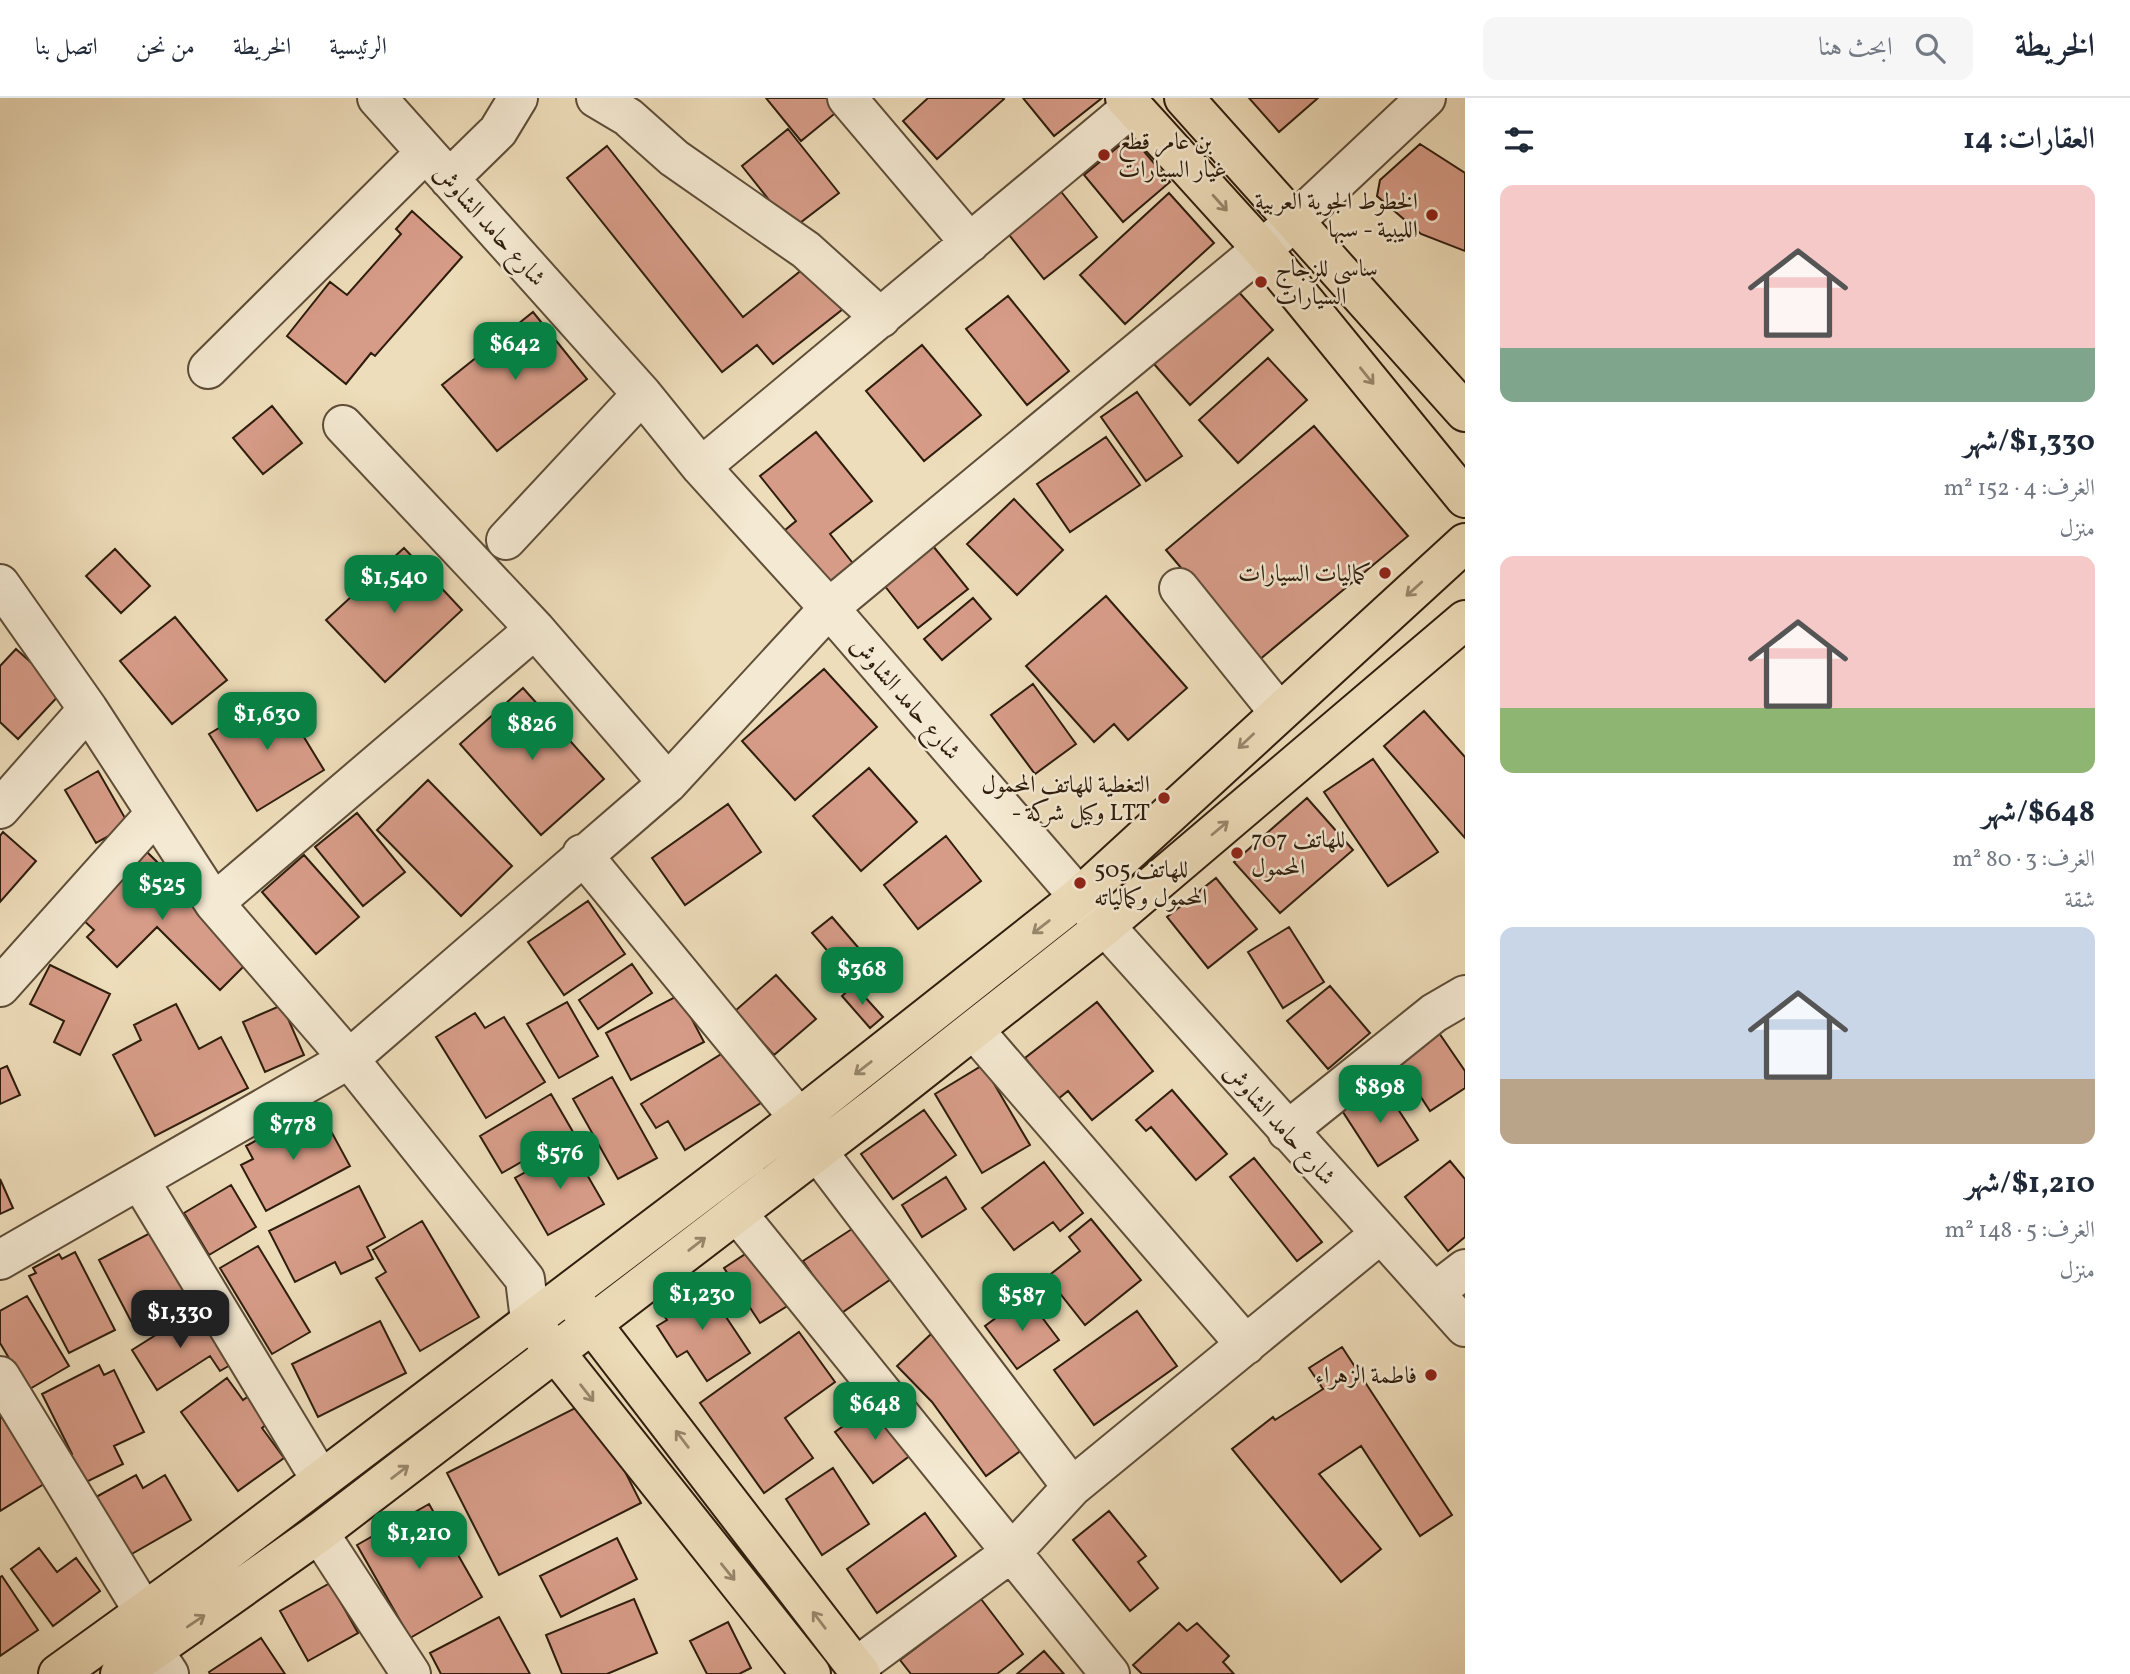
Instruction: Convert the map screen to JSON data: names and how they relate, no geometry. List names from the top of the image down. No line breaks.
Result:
{"streets":{"street":["شارع حامد الشاوش"]},"places":["بن عامر قطع غيار السيارات","الخطوط الجوية العربية الليبية - سبها","ساسي للزجاج السيارات","كماليات السيارات","التغطية للهاتف المحمول - وكيل شركة LTT","707 للهاتف المحمول","505 للهاتف المحمول وكمالياته","فاطمة الزهراء"],"page":{"header":"الخريطة","search":"ابحث هنا","nav":["الرئيسية","الخريطة","من نحن","اتصل بنا"],"heading":"العقارات: 14","list":[{"name":"$1,330/شهر","note":"الغرف: 4 · 152 m² · منزل"},{"name":"$648/شهر","note":"الغرف: 3 · 80 m² · شقة"},{"name":"$1,210/شهر","note":"الغرف: 5 · 148 m² · منزل"}],"price":["$642","$1,540","$1,630","$826","$525","$368","$898","$778","$576","$1,230","$587","$1,330","$648","$1,210"]}}
